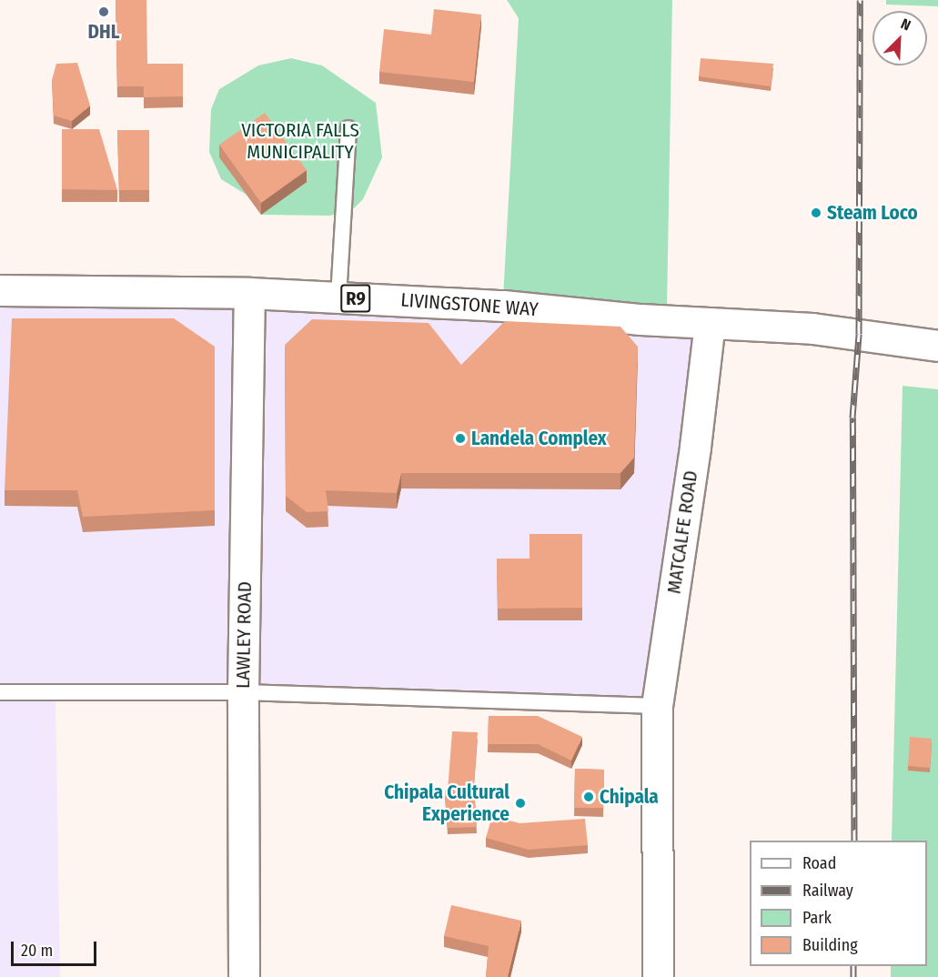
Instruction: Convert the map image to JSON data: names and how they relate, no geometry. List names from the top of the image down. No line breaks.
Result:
{"streets":{"main road":["R9","LIVINGSTONE WAY","MATCALFE ROAD","LAWLEY ROAD"]},"crossings":[["LIVINGSTONE WAY","MATCALFE ROAD"],["LIVINGSTONE WAY","LAWLEY ROAD"]],"parks":["VICTORIA FALLS MUNICIPALITY"],"places":["DHL","Steam Loco","Landela Complex","Chipala","Chipala Cultural Experience"],"legend":["Road","Railway","Park","Building"],"scale_bar":"20 m","north":"top right"}
